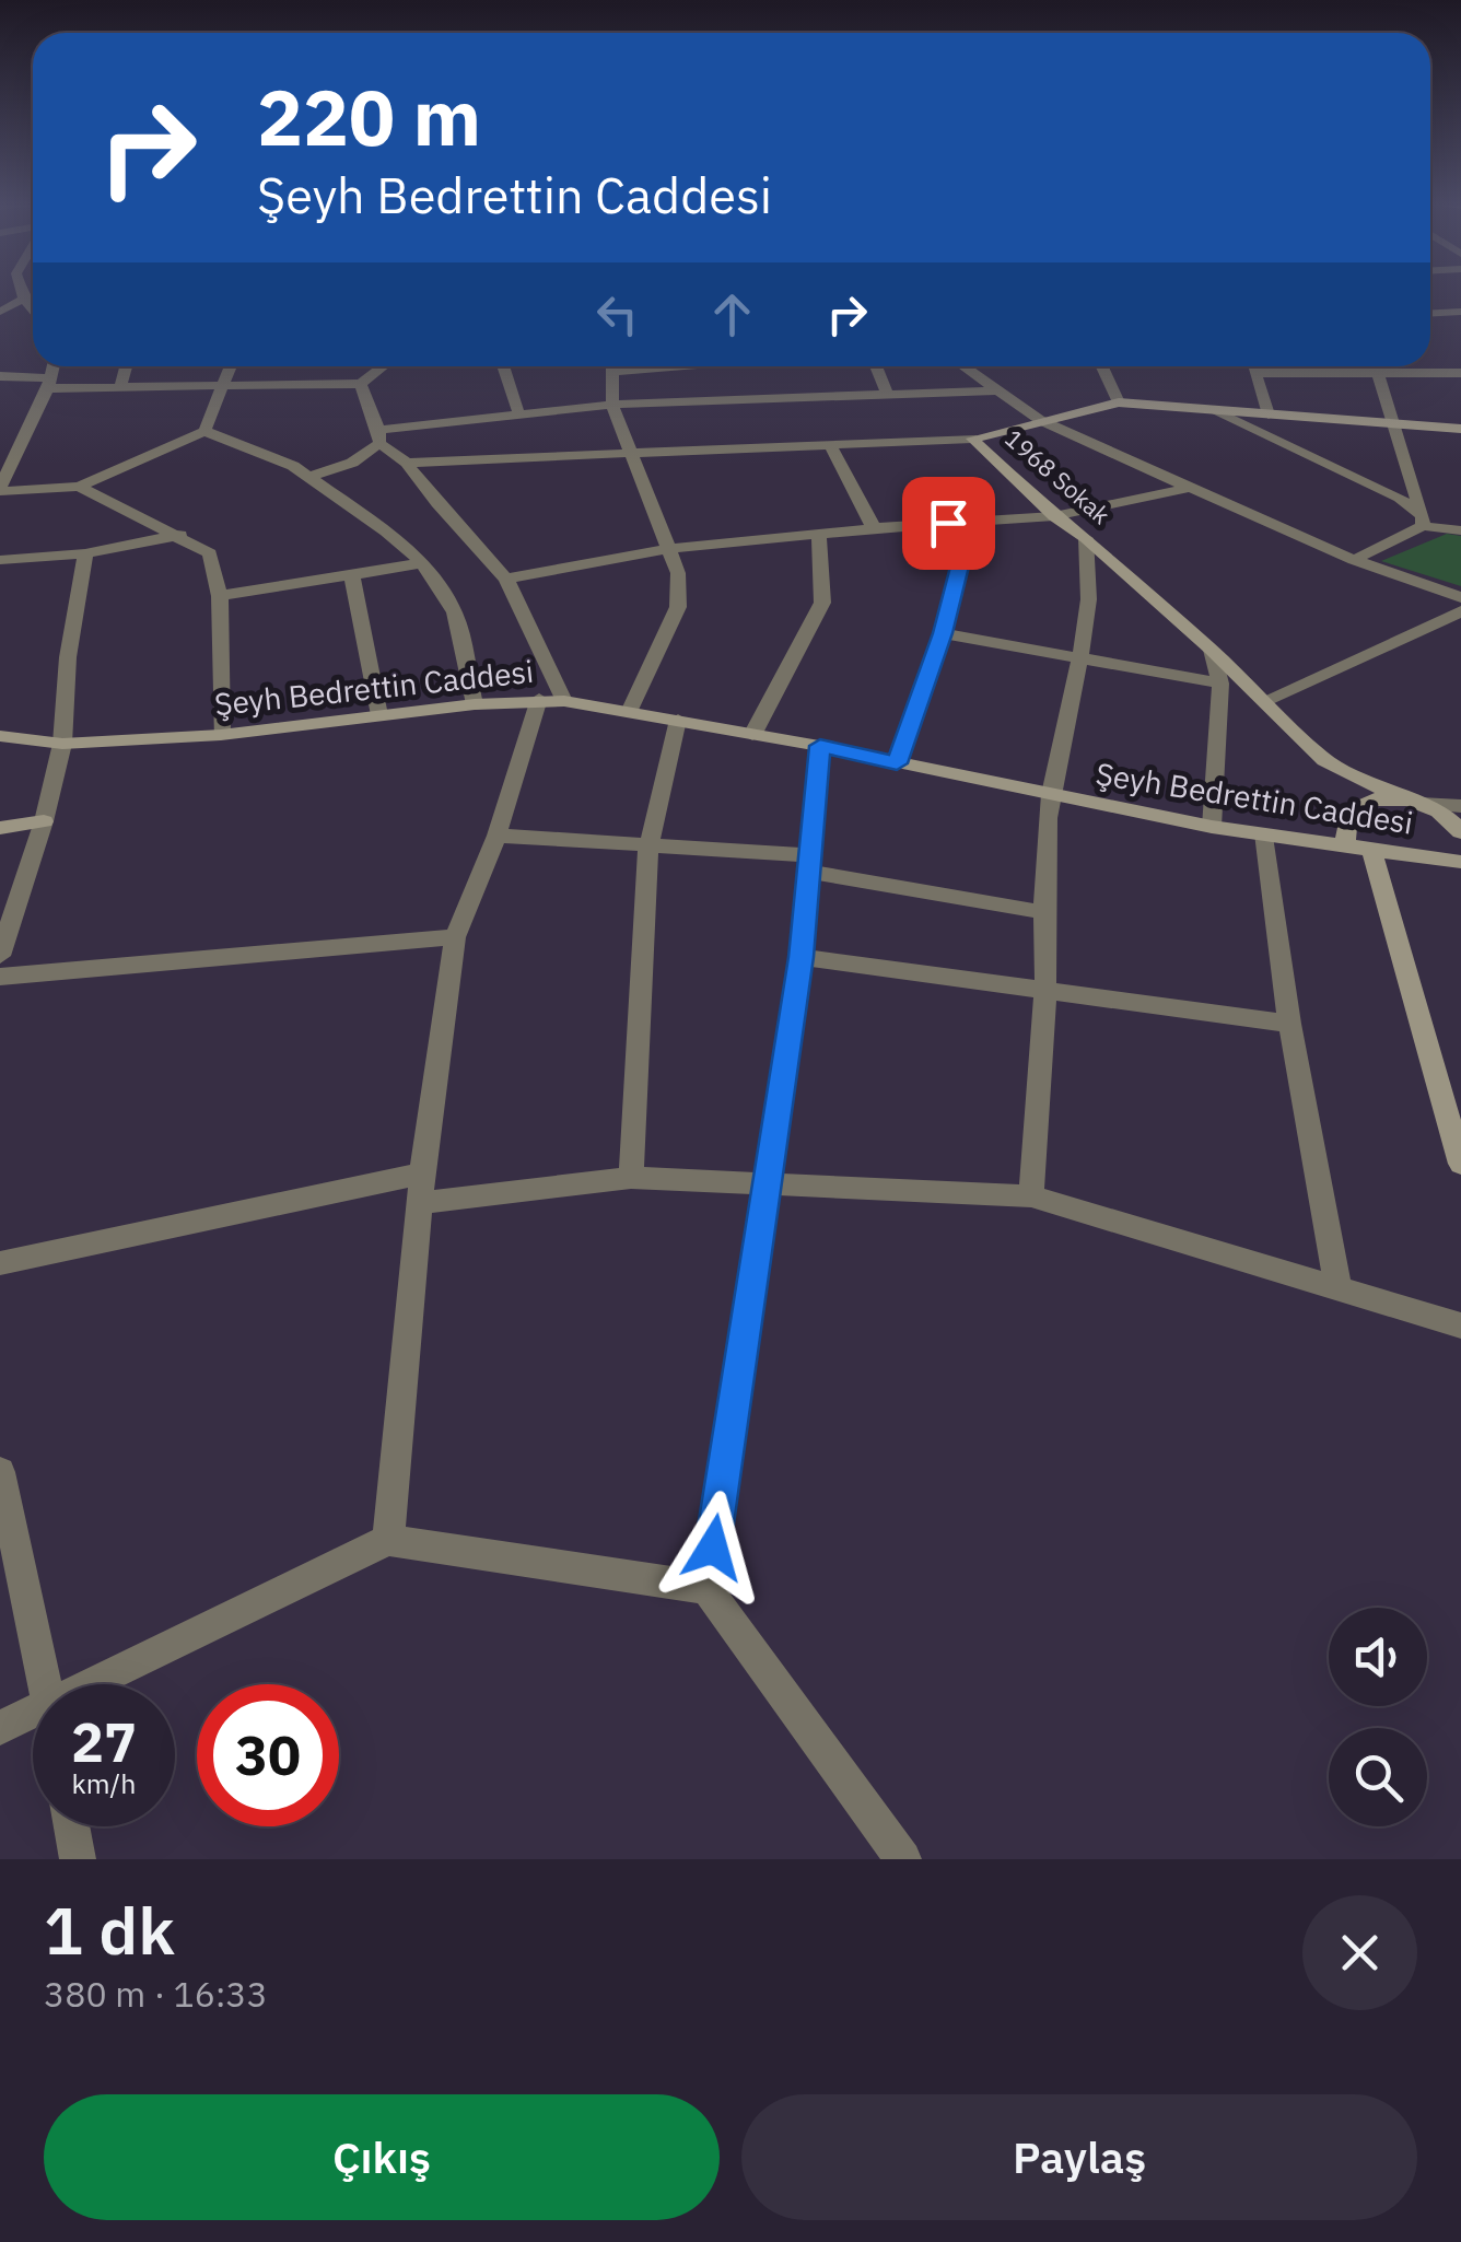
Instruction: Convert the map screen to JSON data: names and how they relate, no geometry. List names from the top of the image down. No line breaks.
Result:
{"streets":{"street":["1968 Sokak","Şeyh Bedrettin Caddesi"]},"page":{"turn":["220 m","Şeyh Bedrettin Caddesi"],"speed":"27 km/h","limit":"30","heading":["1 dk","380 m · 16:33"],"buttons":["Çıkış","Paylaş"]}}
